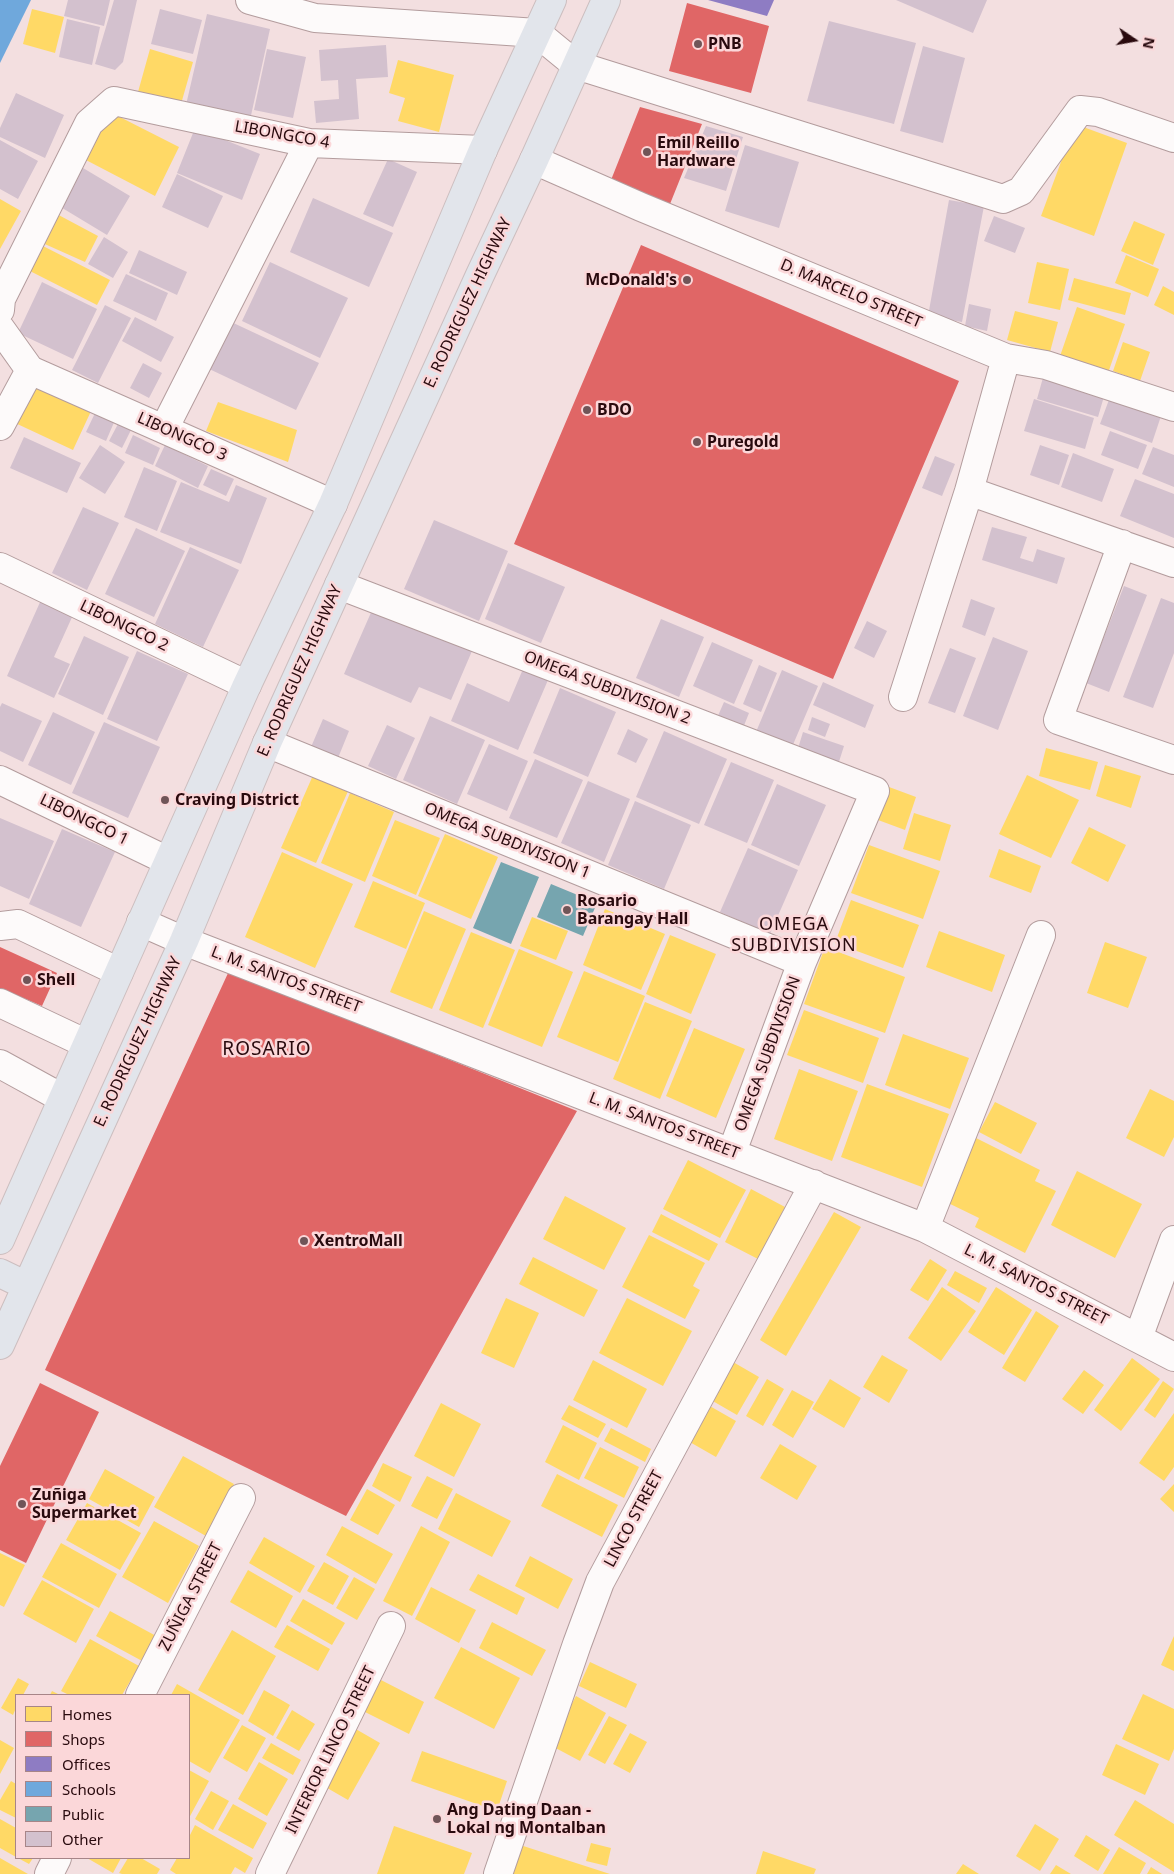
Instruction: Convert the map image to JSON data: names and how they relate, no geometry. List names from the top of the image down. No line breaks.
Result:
{"streets":{"main road":["E. RODRIGUEZ HIGHWAY"],"street":["LIBONGCO 4","D. MARCELO STREET","LIBONGCO 3","LIBONGCO 2","OMEGA SUBDIVISION 2","LIBONGCO 1","OMEGA SUBDIVISION 1","L. M. SANTOS STREET","OMEGA SUBDIVISION","LINCO STREET","ZUÑIGA STREET","INTERIOR LINCO STREET"]},"crossings":[["D. MARCELO STREET","E. RODRIGUEZ HIGHWAY"],["E. RODRIGUEZ HIGHWAY","OMEGA SUBDIVISION 2"],["E. RODRIGUEZ HIGHWAY","OMEGA SUBDIVISION 1"],["E. RODRIGUEZ HIGHWAY","L. M. SANTOS STREET"],["OMEGA SUBDIVISION 2","OMEGA SUBDIVISION"],["OMEGA SUBDIVISION 1","OMEGA SUBDIVISION"],["L. M. SANTOS STREET","OMEGA SUBDIVISION"],["L. M. SANTOS STREET","LINCO STREET"]],"districts":["OMEGA SUBDIVISION","ROSARIO"],"places":["PNB","Emil Reillo Hardware","McDonald's","BDO","Puregold","Craving District","Rosario Barangay Hall","Shell","XentroMall","Zuñiga Supermarket","Ang Dating Daan - Lokal ng Montalban"],"legend":["Homes","Shops","Offices","Schools","Public","Other"],"north":"right"}
